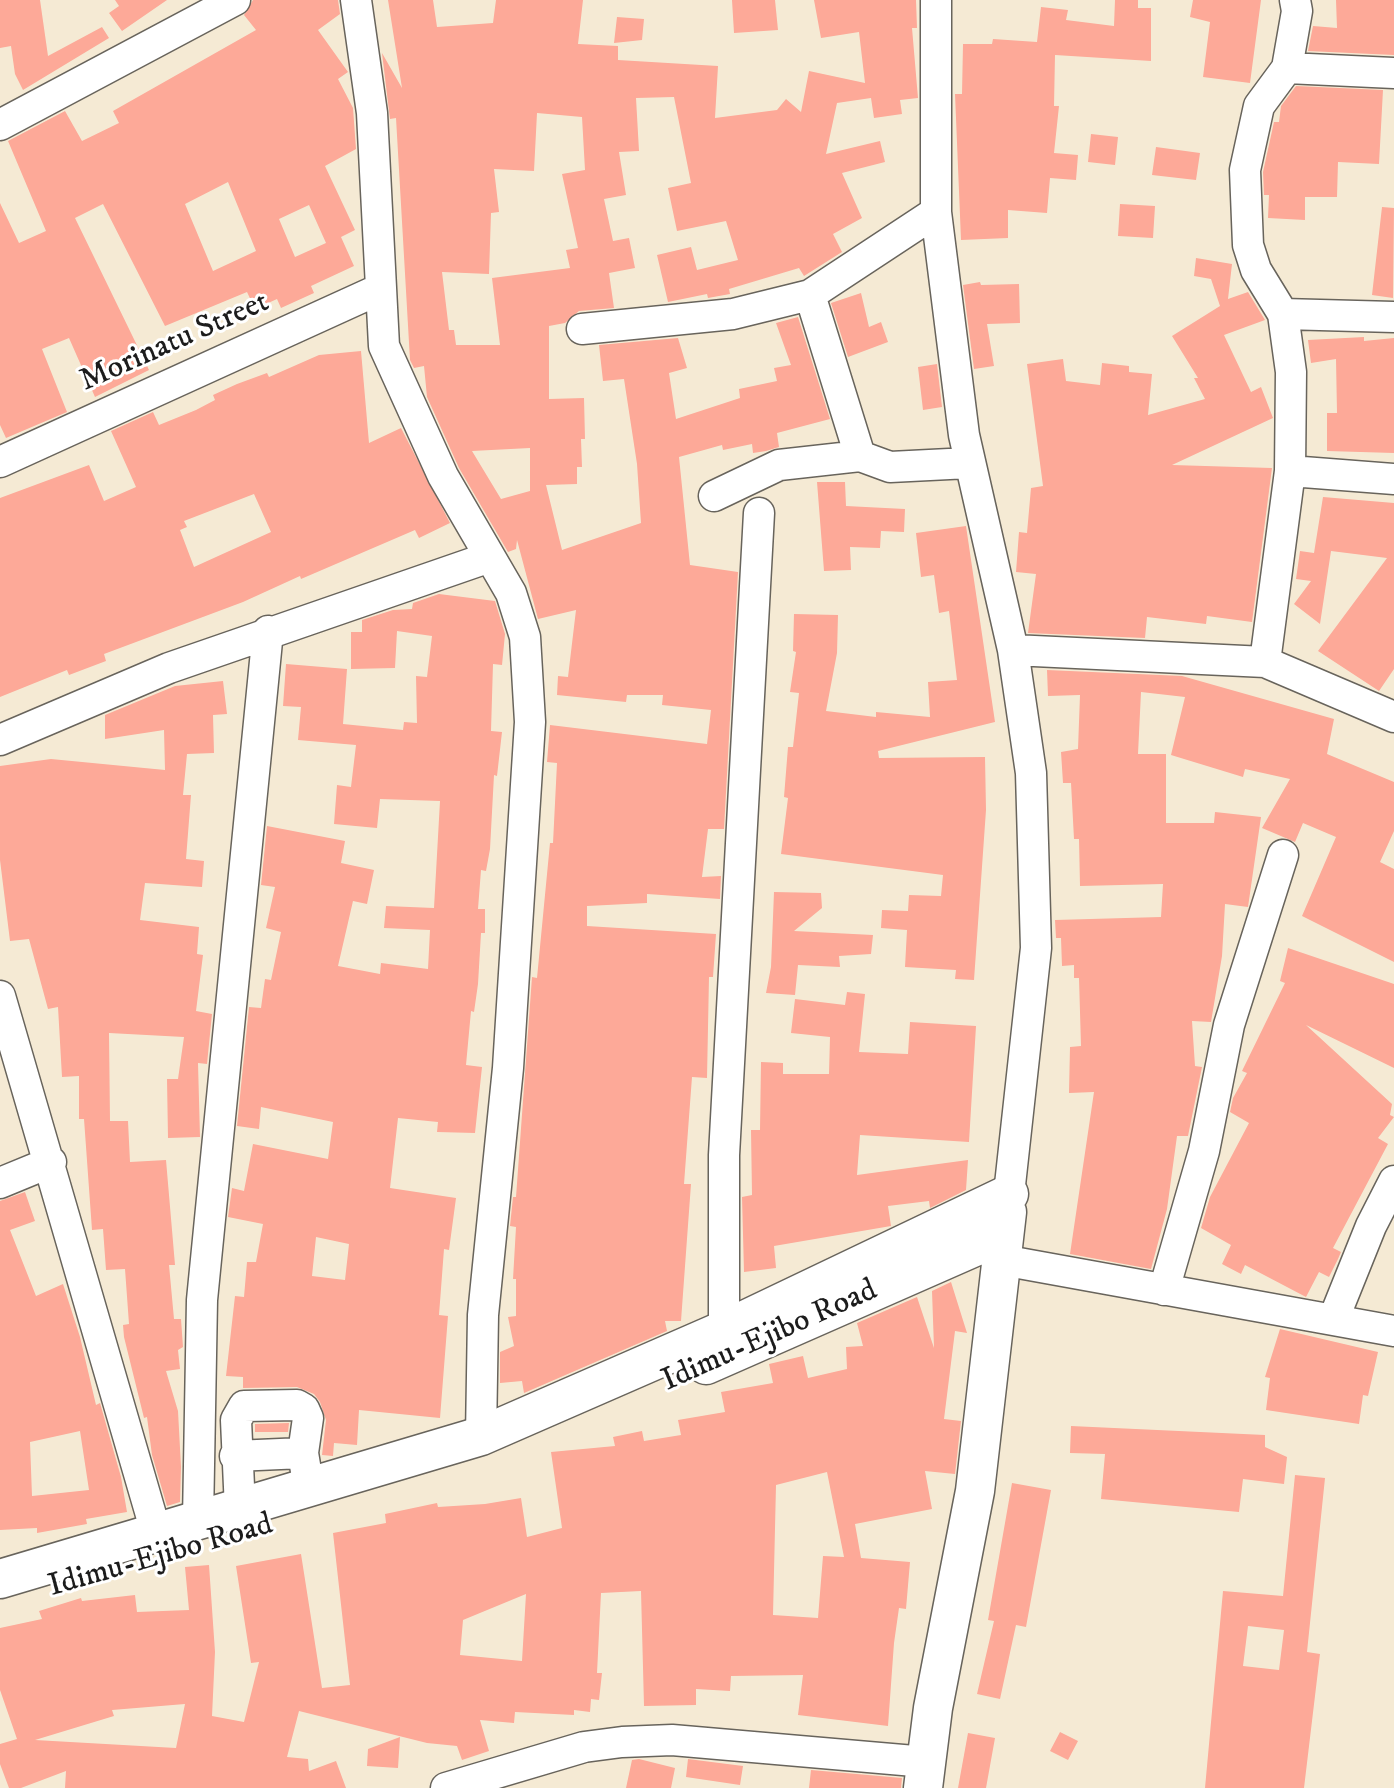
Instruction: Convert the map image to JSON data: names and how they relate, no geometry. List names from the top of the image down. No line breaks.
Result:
{"streets":{"main road":["Idimu-Ejibo Road"],"street":["Morinatu Street"]}}
